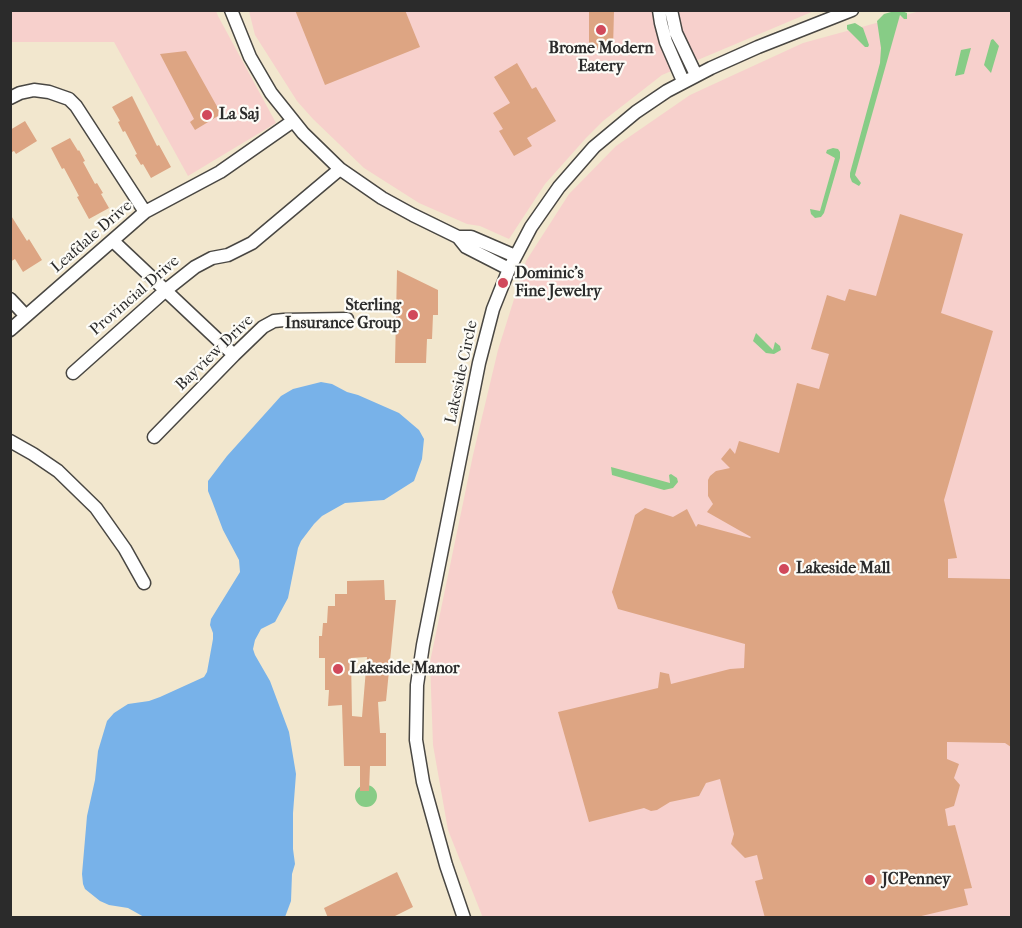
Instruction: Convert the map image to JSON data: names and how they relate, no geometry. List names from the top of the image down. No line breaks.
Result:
{"streets":{"street":["Leafdale Drive","Provincial Drive","Bayview Drive","Lakeside Circle"]},"places":["Brome Modern Eatery","La Saj","Dominic's Fine Jewelry","Sterling Insurance Group","Lakeside Mall","Lakeside Manor","JCPenney"]}
